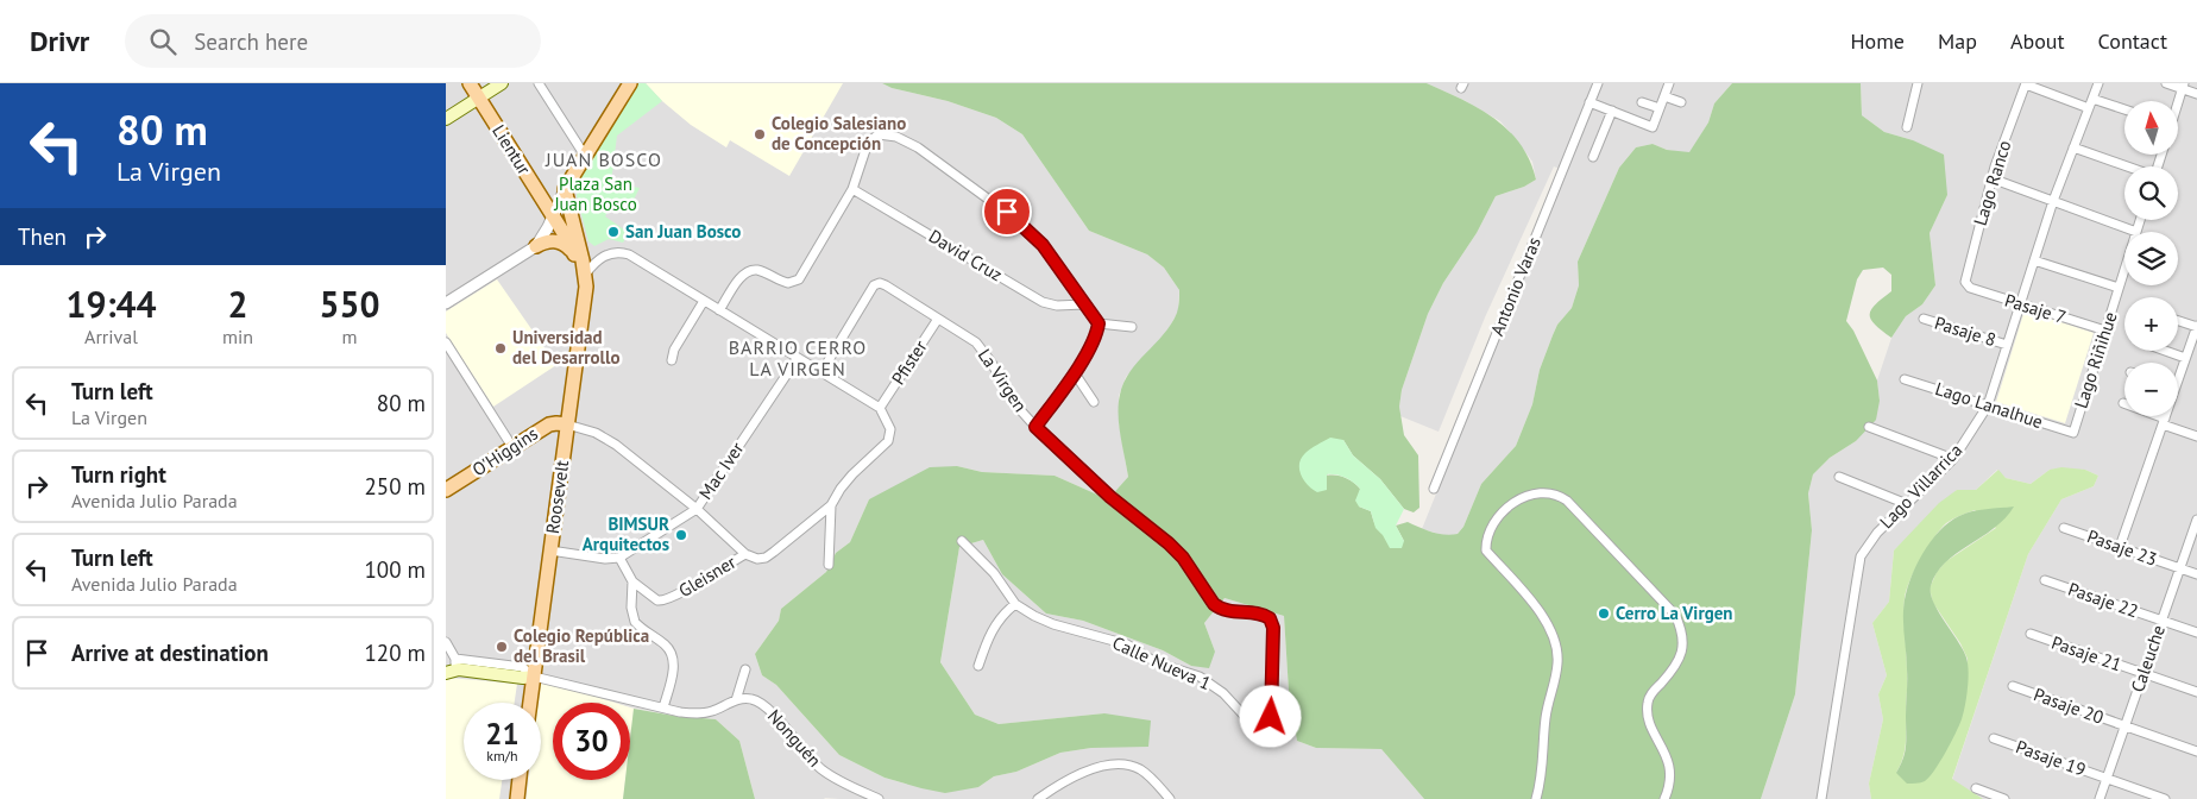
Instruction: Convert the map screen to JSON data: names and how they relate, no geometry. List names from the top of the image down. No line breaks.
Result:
{"streets":{"main road":["Lientur","O'Higgins","Roosevelt"],"street":["Lago Ranco","David Cruz","Antonio Varas","Pasaje 7","Pasaje 8","Lago Riñihue","Pfister","La Virgen","Lago Lanalhue","Mac Iver","Lago Villarrica","Pasaje 23","Gleisner","Pasaje 22","Pasaje 21","Caleuche","Calle Nueva 1","Pasaje 20","Nonguén","Pasaje 19"]},"crossings":[["Lientur","Roosevelt"],["Lago Ranco","Pasaje 7"],["Pasaje 7","Lago Riñihue"],["Pasaje 7","Lago Villarrica"],["Pasaje 8","Lago Villarrica"],["Lago Riñihue","Lago Lanalhue"],["Lago Riñihue","Lago Villarrica"],["Pfister","La Virgen"],["Pfister","Gleisner"],["La Virgen","Calle Nueva 1"],["Lago Lanalhue","Lago Villarrica"],["O'Higgins","Roosevelt"],["Mac Iver","Gleisner"],["Pasaje 23","Caleuche"],["Pasaje 22","Caleuche"],["Pasaje 21","Caleuche"],["Caleuche","Pasaje 20"],["Caleuche","Pasaje 19"]],"districts":["JUAN BOSCO","BARRIO CERRO LA VIRGEN"],"parks":["Plaza San Juan Bosco"],"places":["Colegio Salesiano de Concepción","San Juan Bosco","Universidad del Desarrollo","BIMSUR Arquitectos","Cerro La Virgen","Colegio República del Brasil"],"north":"top","page":{"header":"Drivr","search":"Search here","nav":["Home","Map","About","Contact"],"turn":["80 m","La Virgen"],"map_buttons":["+","−"],"then":"Then","eta":["19:44","Arrival","2","min","550","m"],"list":[{"name":"Turn left","note":"La Virgen","value":"80 m"},{"name":"Turn right","note":"Avenida Julio Parada","value":"250 m"},{"name":"Turn left","note":"Avenida Julio Parada","value":"100 m"},{"name":"Arrive at destination","value":"120 m"}],"speed":"21 km/h","limit":"30"}}
